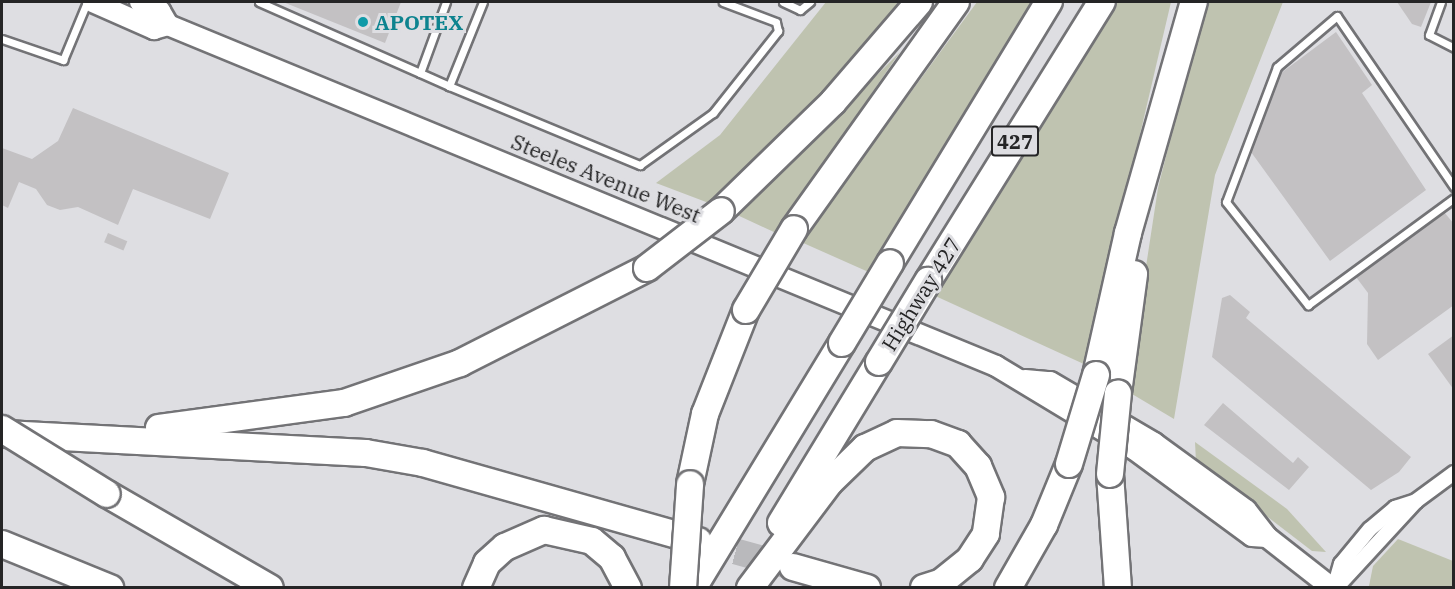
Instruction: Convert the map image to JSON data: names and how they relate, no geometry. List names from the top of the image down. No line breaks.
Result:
{"streets":{"highway":["427","Highway 427"],"main road":["Steeles Avenue West"]},"places":["APOTEX"]}
